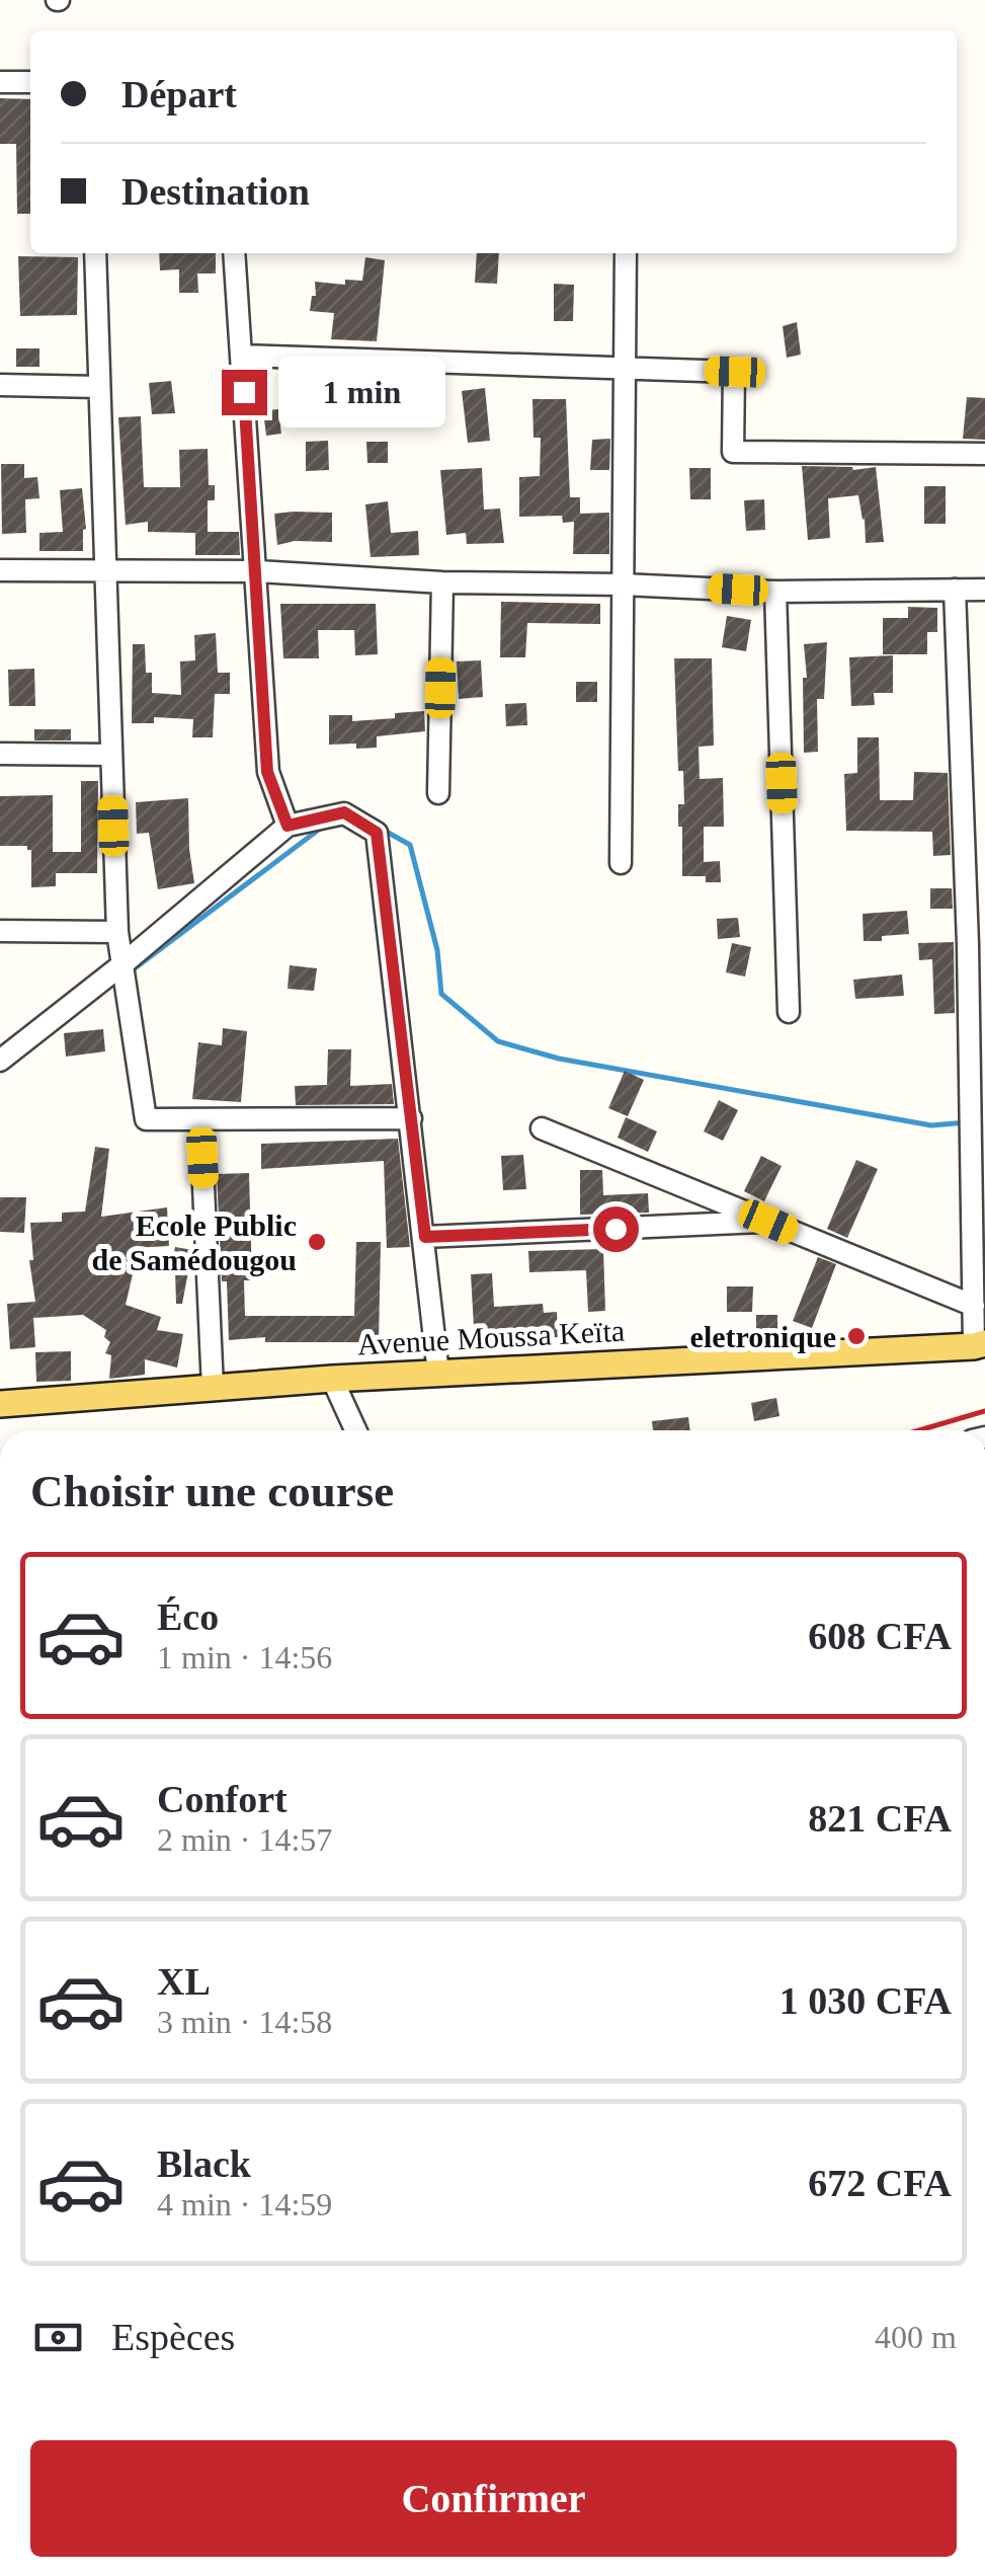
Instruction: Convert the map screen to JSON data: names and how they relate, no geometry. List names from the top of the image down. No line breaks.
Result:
{"streets":{"main road":["Avenue Moussa Keïta"]},"places":["Ecole Public de Samédougou","eletronique"],"page":{"banner":["Départ","Destination"],"bubble":"1 min","heading":"Choisir une course","list":[{"name":"Éco","note":"1 min · 14:56","value":"608 CFA"},{"name":"Confort","note":"2 min · 14:57","value":"821 CFA"},{"name":"XL","note":"3 min · 14:58","value":"1 030 CFA"},{"name":"Black","note":"4 min · 14:59","value":"672 CFA"}],"pay":["Espèces","400 m"],"buttons":"Confirmer"}}
